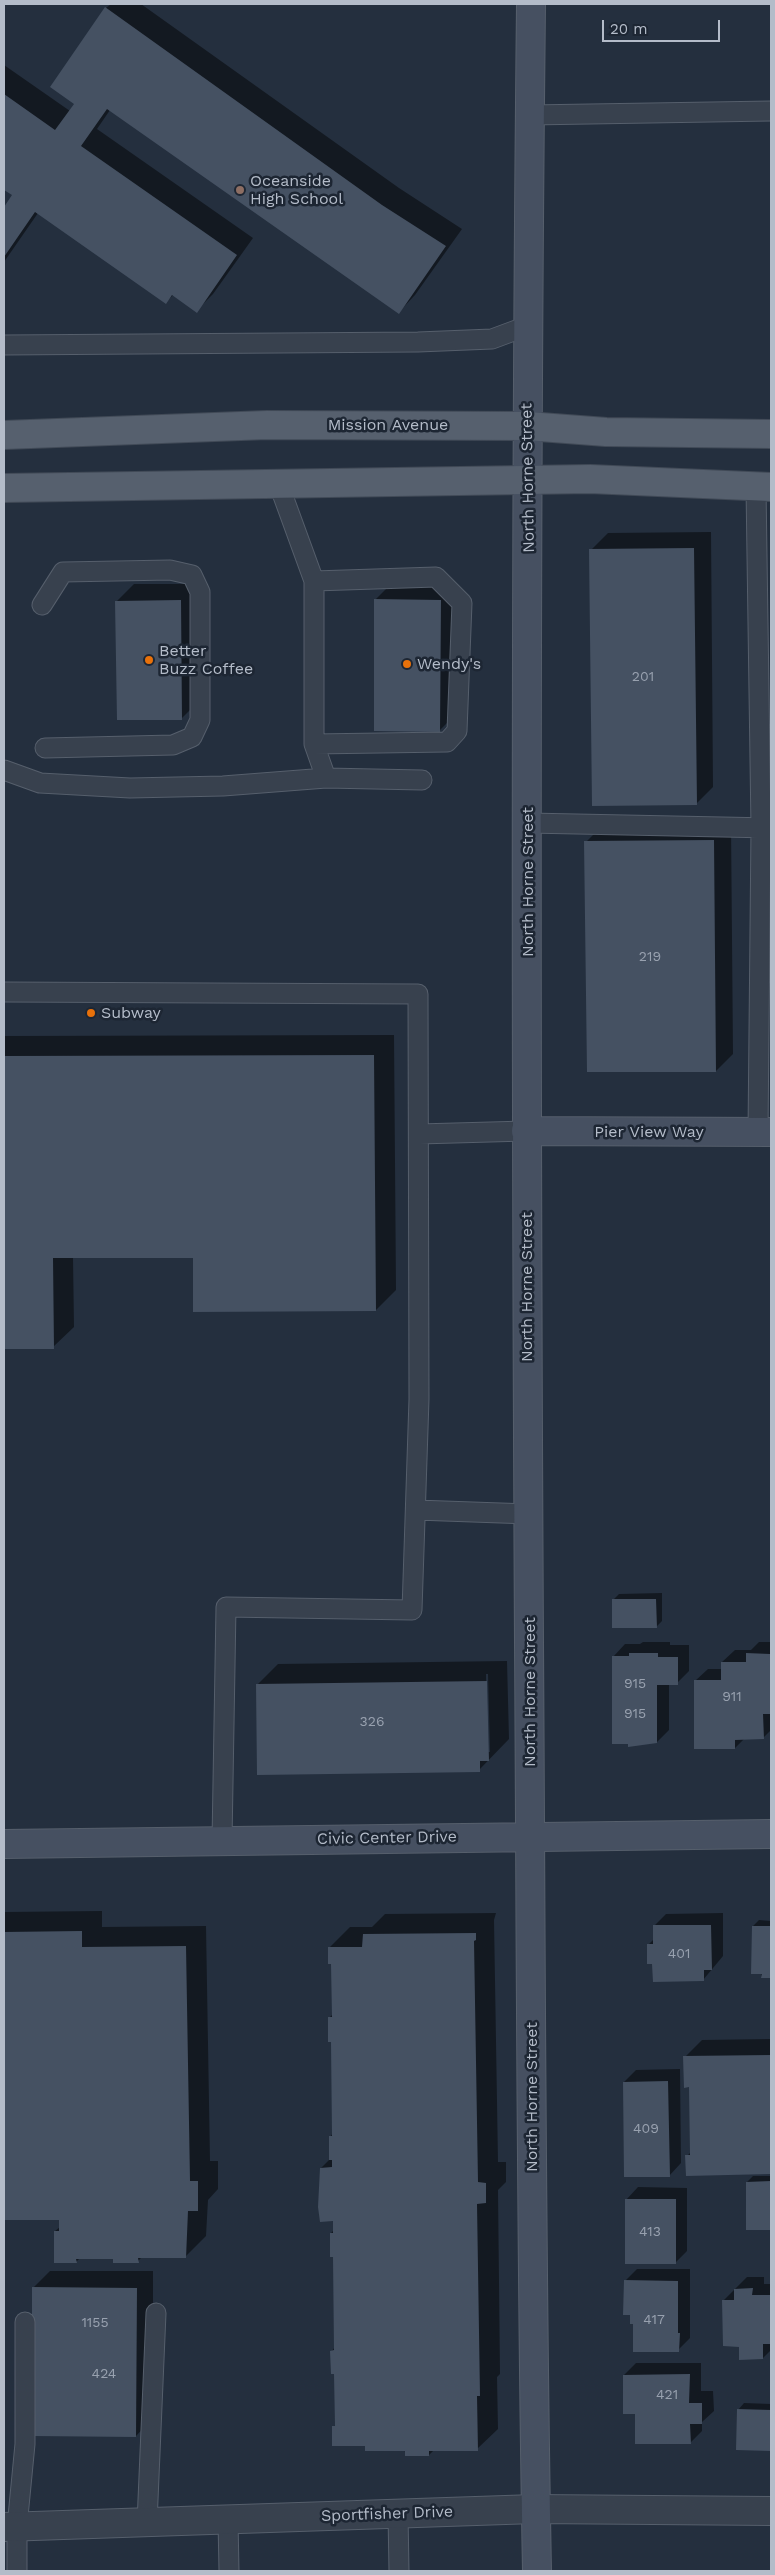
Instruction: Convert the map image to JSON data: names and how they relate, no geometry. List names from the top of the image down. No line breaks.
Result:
{"streets":{"main road":["Mission Avenue"],"street":["North Horne Street","Pier View Way","Civic Center Drive","Sportfisher Drive"]},"crossings":[["Mission Avenue","North Horne Street"],["North Horne Street","Pier View Way"],["North Horne Street","Civic Center Drive"],["North Horne Street","Sportfisher Drive"]],"places":["Oceanside High School","Better Buzz Coffee","Wendy's","Subway"],"house_numbers":["201","219","915","911","915","326","401","409","413","417","1155","424","421"],"scale_bar":"20 m"}
